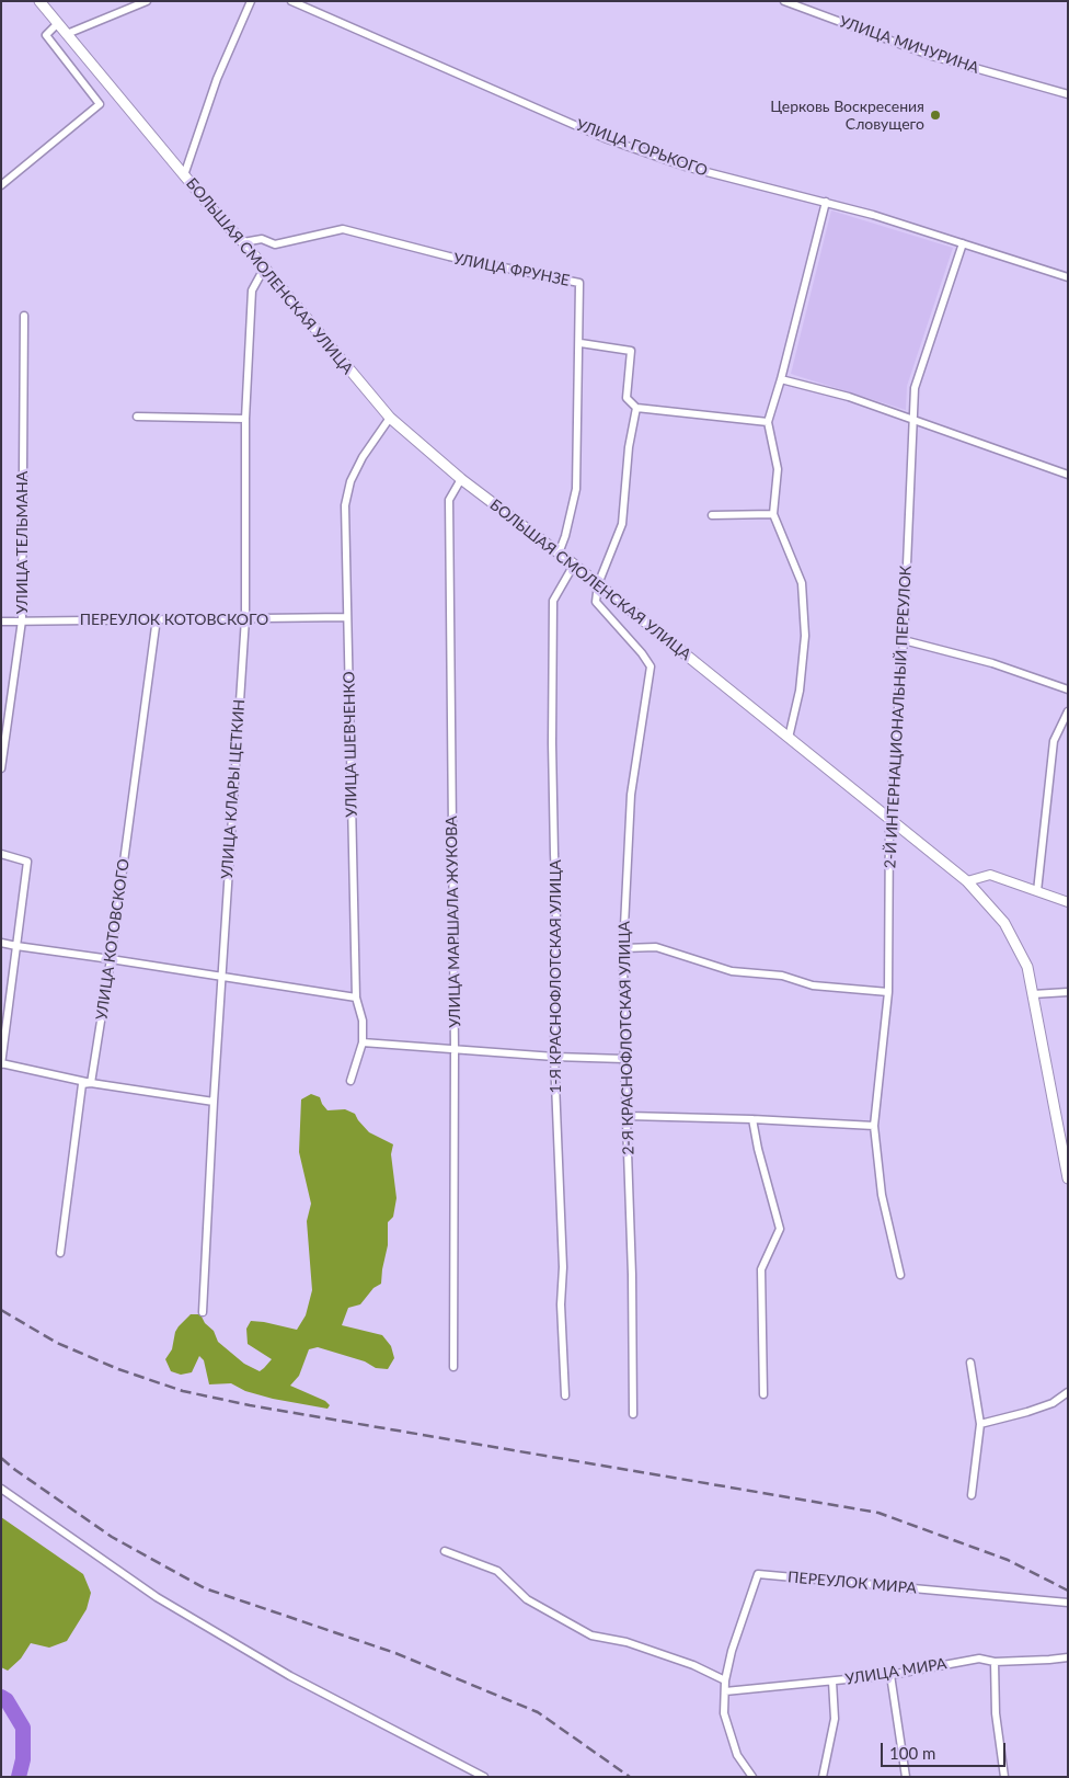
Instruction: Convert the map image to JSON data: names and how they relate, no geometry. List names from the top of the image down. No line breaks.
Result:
{"streets":{"main road":["БОЛЬШАЯ СМОЛЕНСКАЯ УЛИЦА"],"street":["УЛИЦА МИЧУРИНА","УЛИЦА ГОРЬКОГО","УЛИЦА ФРУНЗЕ","УЛИЦА ТЕЛЬМАНА","ПЕРЕУЛОК КОТОВСКОГО","2-Й ИНТЕРНАЦИОНАЛЬНЫЙ ПЕРЕУЛОК","УЛИЦА ШЕВЧЕНКО","УЛИЦА КЛАРЫ ЦЕТКИН","УЛИЦА МАРШАЛА ЖУКОВА","УЛИЦА КОТОВСКОГО","1-Я КРАСНОФЛОТСКАЯ УЛИЦА","2-Я КРАСНОФЛОТСКАЯ УЛИЦА","ПЕРЕУЛОК МИРА","УЛИЦА МИРА"]},"crossings":[["УЛИЦА ГОРЬКОГО","2-Й ИНТЕРНАЦИОНАЛЬНЫЙ ПЕРЕУЛОК"],["УЛИЦА ФРУНЗЕ","БОЛЬШАЯ СМОЛЕНСКАЯ УЛИЦА"],["БОЛЬШАЯ СМОЛЕНСКАЯ УЛИЦА","2-Й ИНТЕРНАЦИОНАЛЬНЫЙ ПЕРЕУЛОК"],["БОЛЬШАЯ СМОЛЕНСКАЯ УЛИЦА","УЛИЦА ШЕВЧЕНКО"],["БОЛЬШАЯ СМОЛЕНСКАЯ УЛИЦА","УЛИЦА КЛАРЫ ЦЕТКИН"],["БОЛЬШАЯ СМОЛЕНСКАЯ УЛИЦА","УЛИЦА МАРШАЛА ЖУКОВА"],["БОЛЬШАЯ СМОЛЕНСКАЯ УЛИЦА","1-Я КРАСНОФЛОТСКАЯ УЛИЦА"],["БОЛЬШАЯ СМОЛЕНСКАЯ УЛИЦА","2-Я КРАСНОФЛОТСКАЯ УЛИЦА"],["УЛИЦА ТЕЛЬМАНА","ПЕРЕУЛОК КОТОВСКОГО"],["ПЕРЕУЛОК КОТОВСКОГО","УЛИЦА ШЕВЧЕНКО"],["ПЕРЕУЛОК КОТОВСКОГО","УЛИЦА КЛАРЫ ЦЕТКИН"],["ПЕРЕУЛОК КОТОВСКОГО","УЛИЦА КОТОВСКОГО"],["ПЕРЕУЛОК МИРА","УЛИЦА МИРА"]],"places":["Церковь Воскресения Словущего"],"scale_bar":"100 m"}
